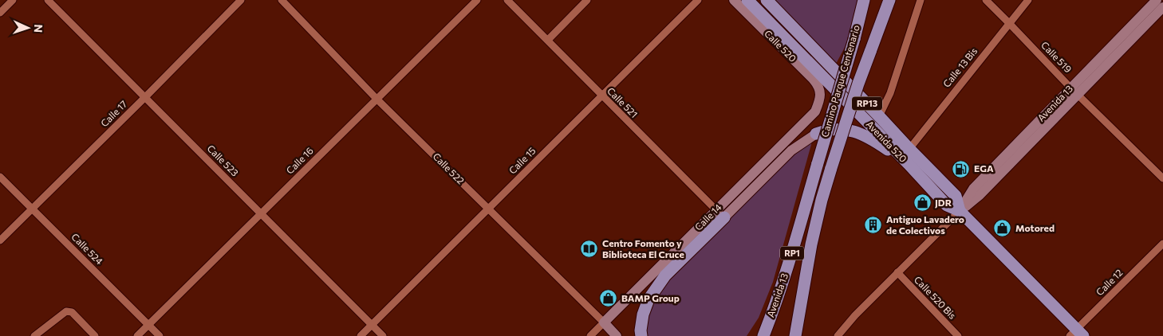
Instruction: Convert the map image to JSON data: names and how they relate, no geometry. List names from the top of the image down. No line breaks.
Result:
{"streets":{"main road":["Camino Parque Centenario","RP13","Avenida 13","Avenida 520","RP1"],"street":["Calle 520","Calle 519","Calle 13 Bis","Calle 521","Calle 17","Calle 523","Calle 16","Calle 15","Calle 522","Calle 14","Calle 524","Calle 12","Calle 520 Bis"]},"crossings":[["Calle 520","Calle 14"],["Calle 519","Calle 13 Bis"],["Calle 519","Avenida 13"],["Calle 13 Bis","Avenida 520"],["Camino Parque Centenario","Avenida 13"],["Camino Parque Centenario","RP1"],["Calle 521","Calle 15"],["Calle 521","Calle 14"],["Avenida 13","Avenida 520"],["Avenida 13","Calle 520 Bis"],["Calle 17","Calle 523"],["Calle 17","Calle 524"],["Avenida 520","Calle 12"],["Calle 523","Calle 16"],["Calle 523","Calle 15"],["Calle 16","Calle 522"],["Calle 16","Calle 524"],["Calle 15","Calle 522"],["Calle 522","Calle 14"]],"places":{"fuel station":["EGA"],"shop":["JDR","Motored","BAMP Group"],"building":["Antiguo Lavadero de Colectivos"],"library":["Centro Fomento y Biblioteca El Cruce"]},"north":"right"}
